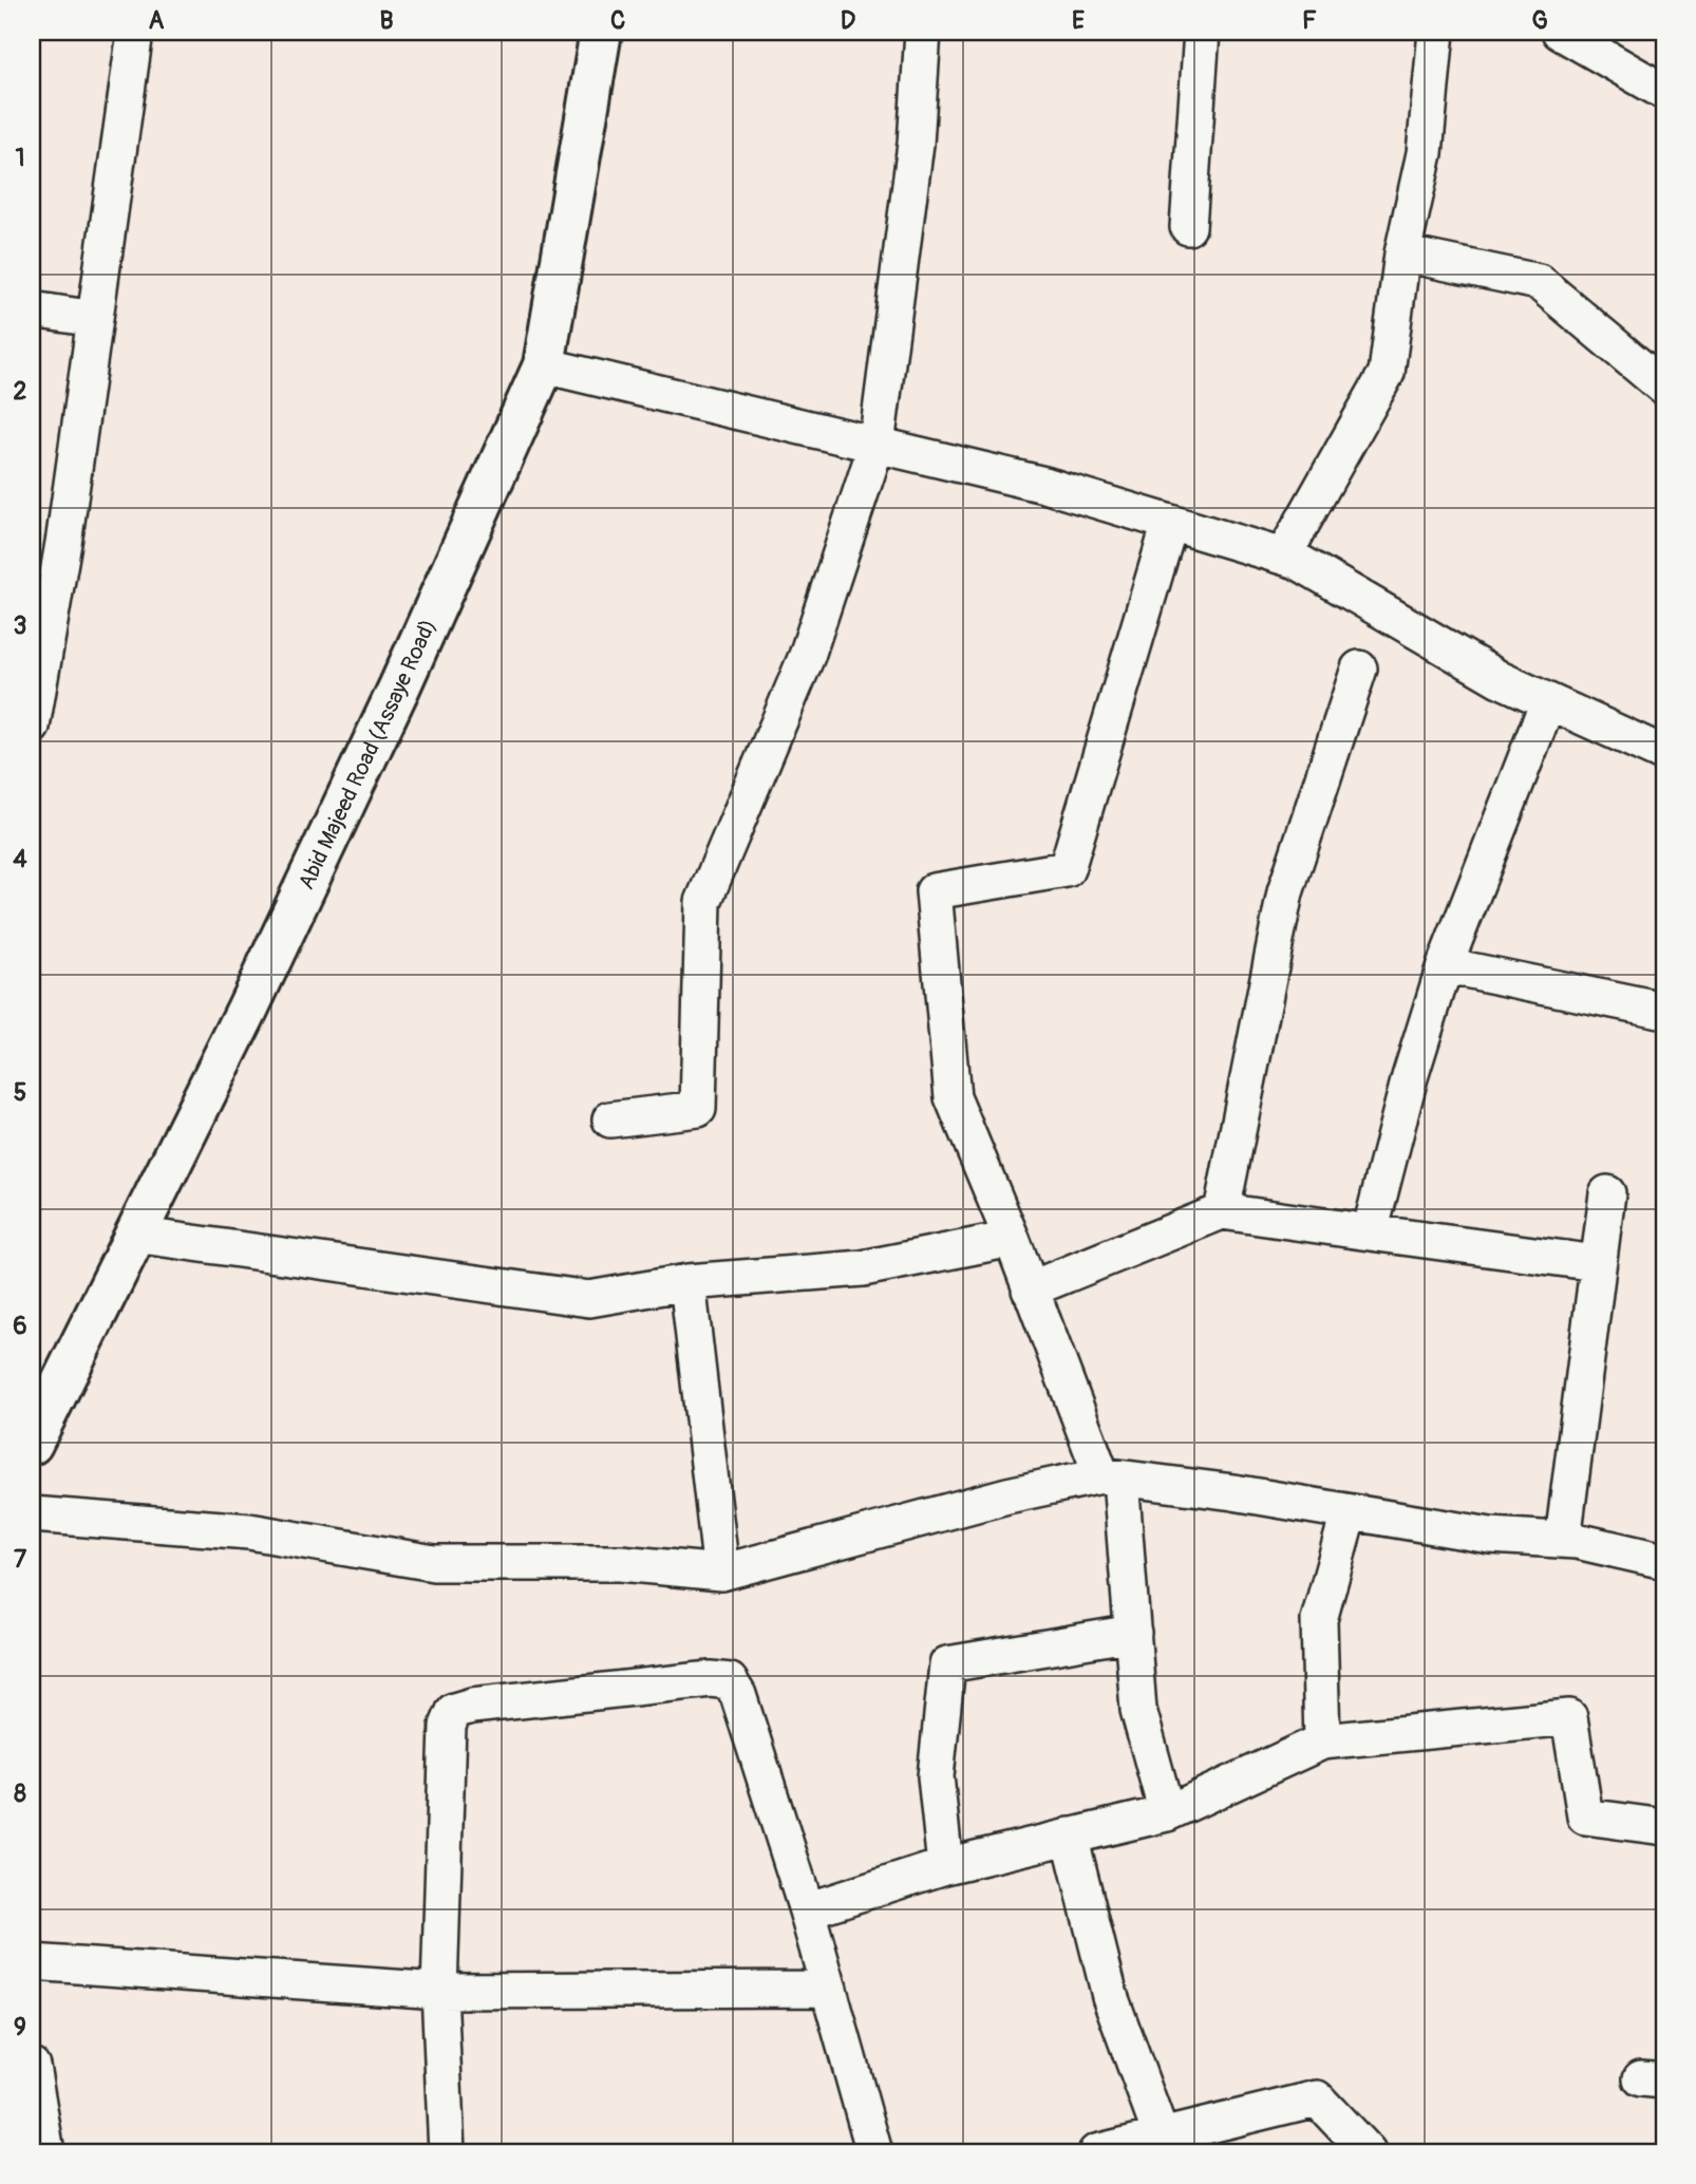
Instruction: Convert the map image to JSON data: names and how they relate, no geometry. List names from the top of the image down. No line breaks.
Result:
{"streets":{"main road":["Abid Majeed Road (Assaye Road)"]},"grid":{"columns":["A","B","C","D","E","F","G"],"rows":["1","2","3","4","5","6","7","8","9"]}}
